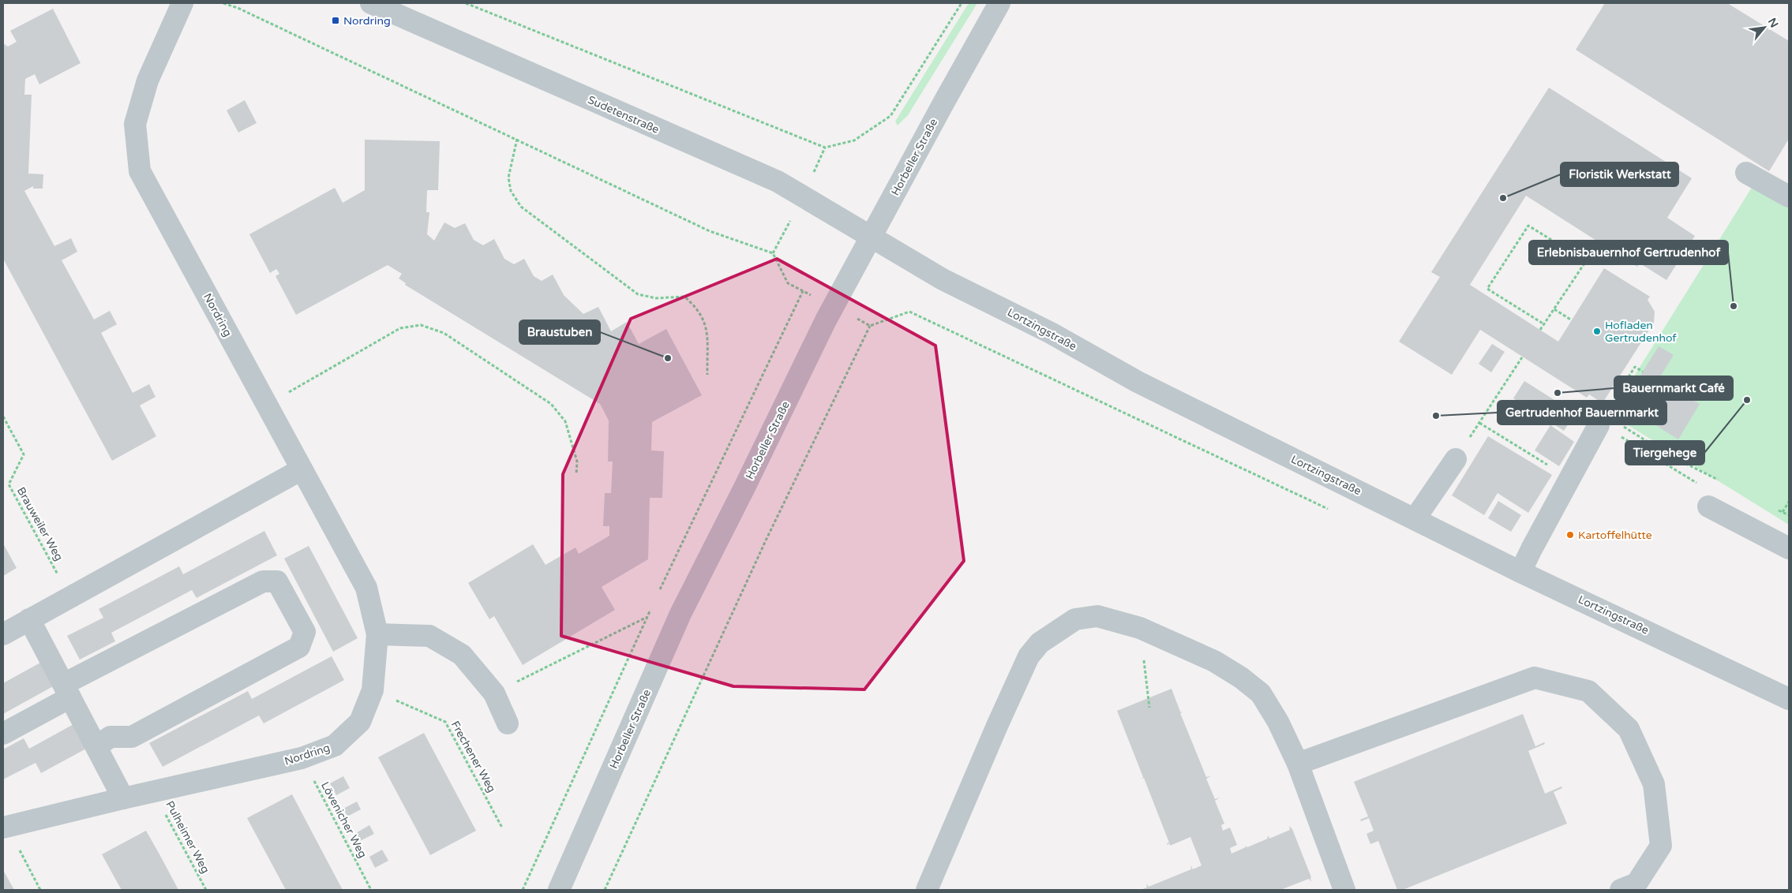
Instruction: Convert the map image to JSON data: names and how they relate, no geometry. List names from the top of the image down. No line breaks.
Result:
{"streets":{"street":["Sudetenstraße","Horbeller Straße","Nordring","Lortzingstraße"],"path":["Brauweiler Weg","Frechener Weg","Lövenicher Weg","Pulheimer Weg"]},"crossings":[["Sudetenstraße","Horbeller Straße"],["Sudetenstraße","Lortzingstraße"],["Horbeller Straße","Lortzingstraße"],["Nordring","Frechener Weg"],["Nordring","Lövenicher Weg"],["Nordring","Pulheimer Weg"]],"places":{"transit":["Nordring"],"other":["Floristik Werkstatt","Erlebnisbauernhof Gertrudenhof","Hofladen Gertrudenhof","Braustuben","Bauernmarkt Café","Tiergehege","Gertrudenhof Bauernmarkt","Kartoffelhütte"]},"north":"top right"}
